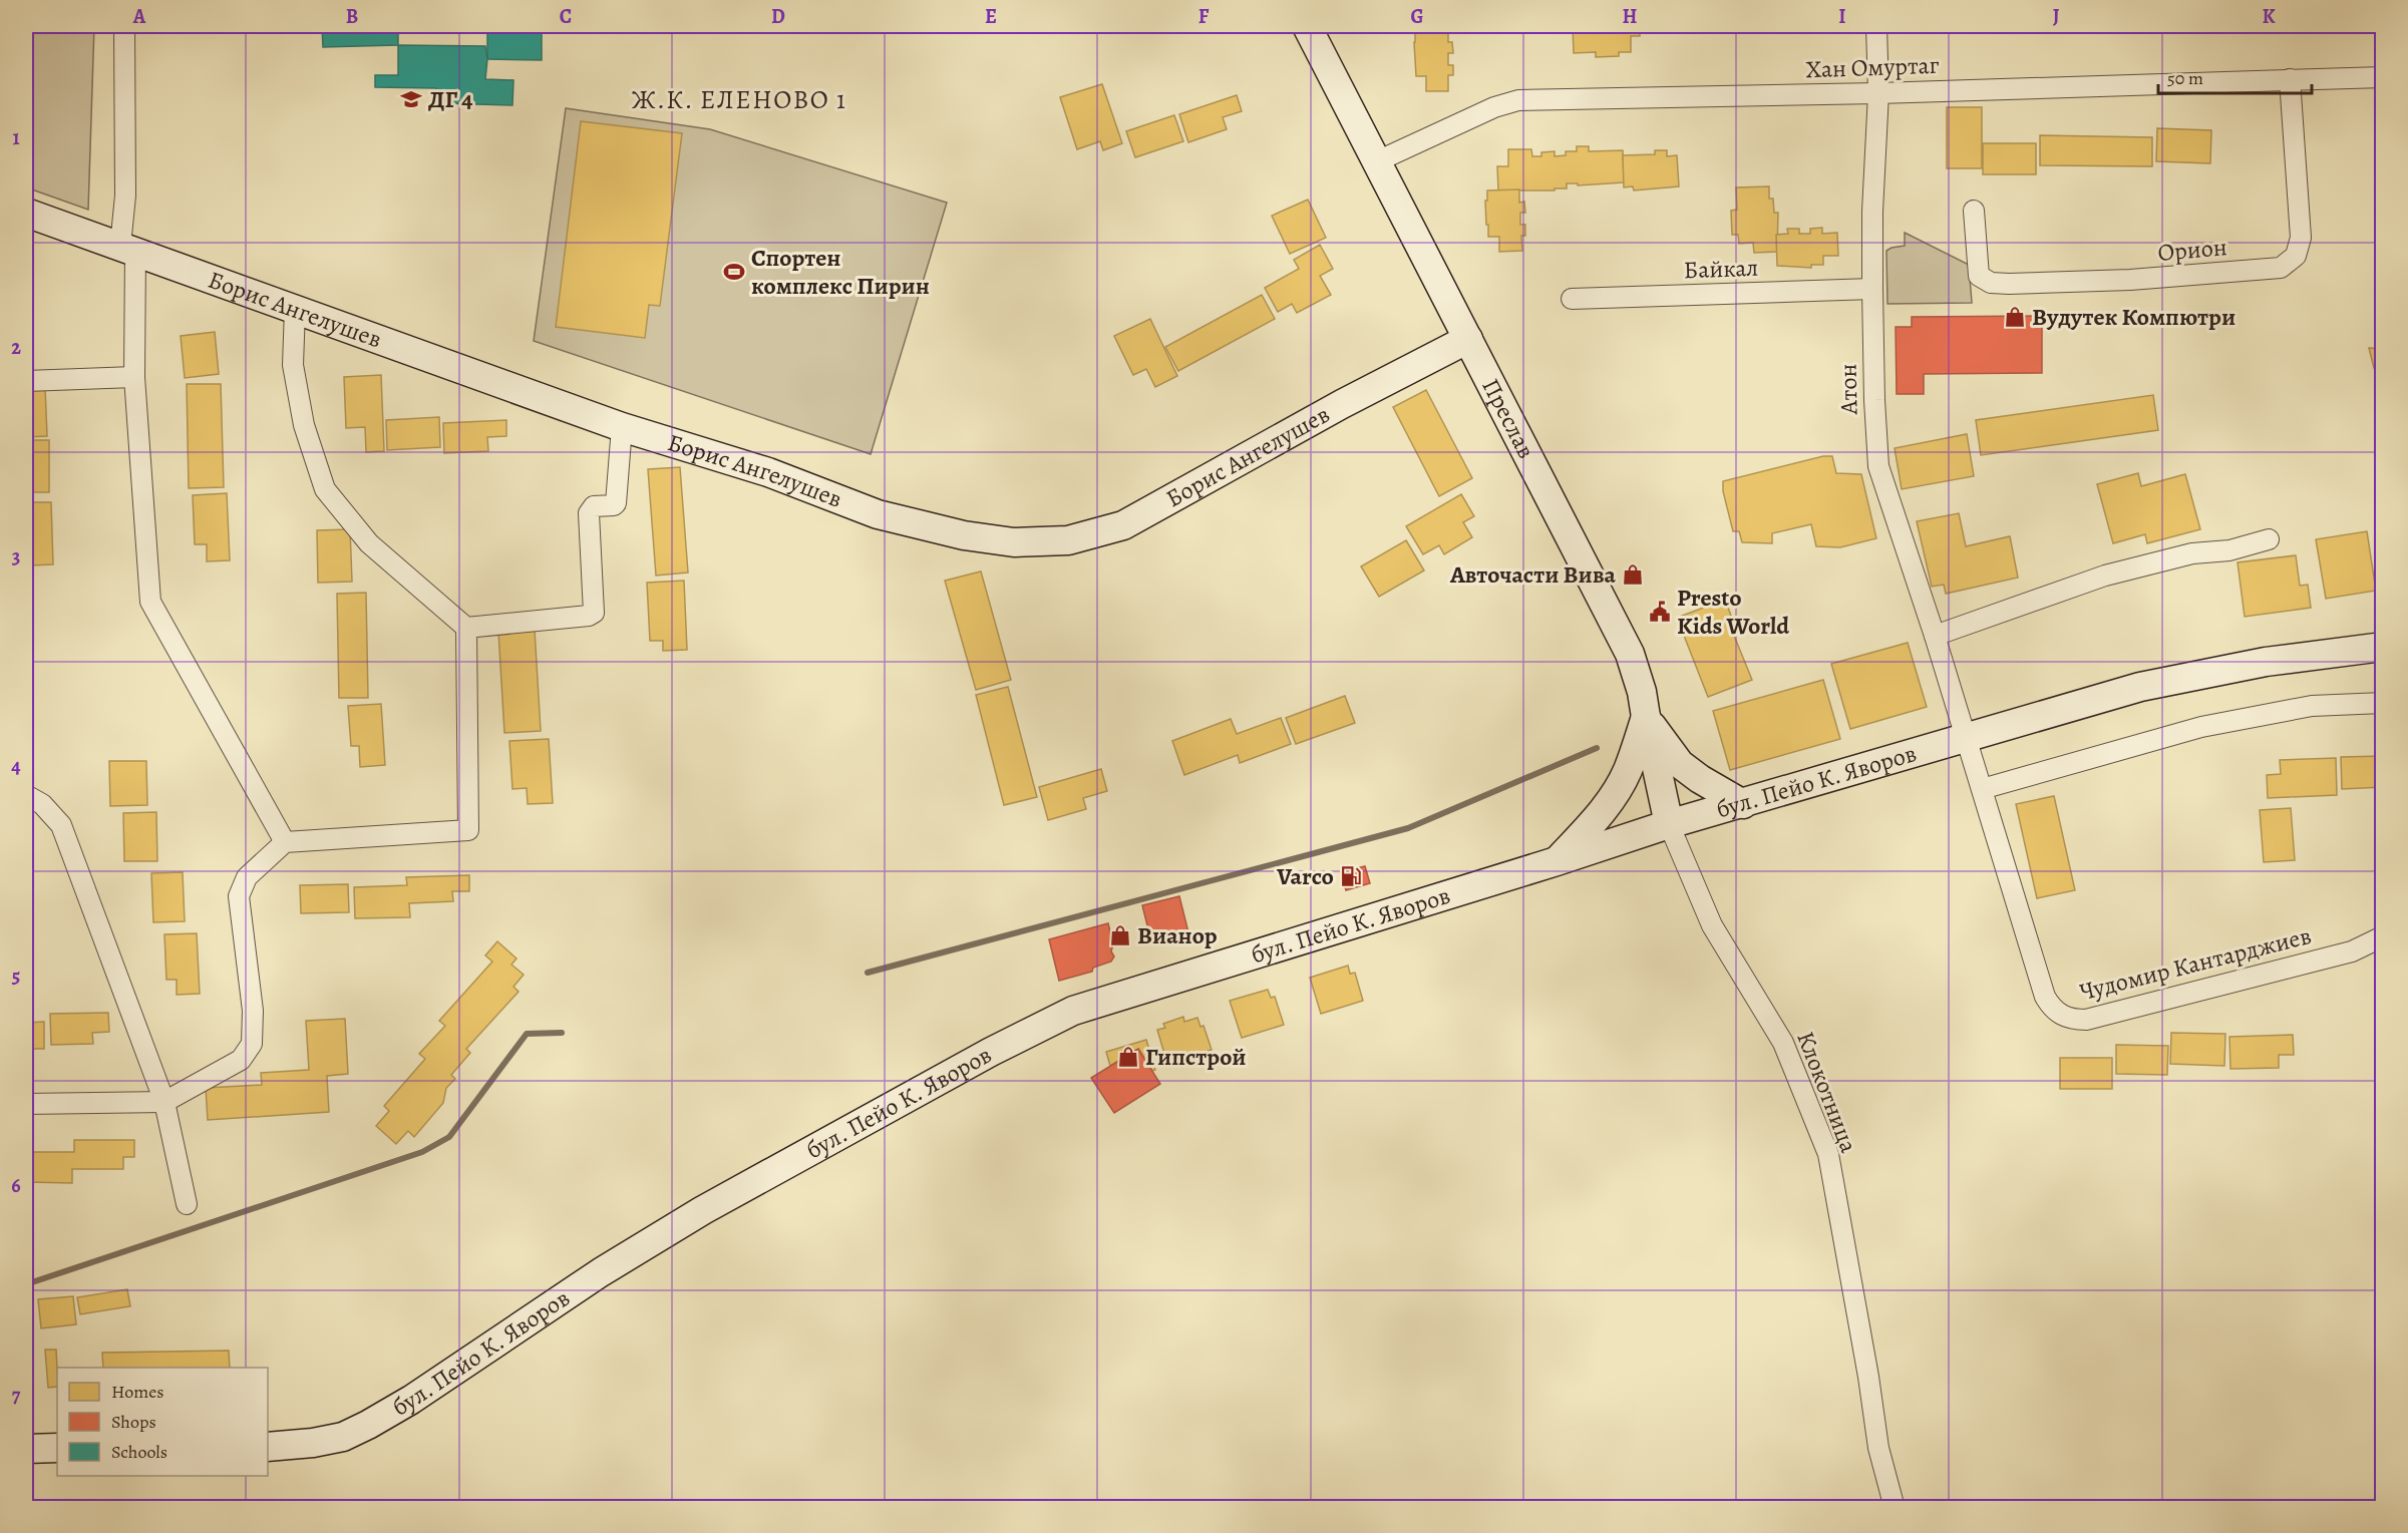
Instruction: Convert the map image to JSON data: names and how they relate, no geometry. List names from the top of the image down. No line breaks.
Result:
{"streets":{"street":["Хан Омуртаг","Орион","Байкал","Борис Ангелушев","Атон","Преслав","бул. Пейо К. Яворов","Чудомир Кантарджиев","Клокотница"]},"crossings":[["Хан Омуртаг","Орион"],["Хан Омуртаг","Атон"],["Хан Омуртаг","Преслав"],["Байкал","Атон"],["Борис Ангелушев","Преслав"],["Атон","бул. Пейо К. Яворов"],["Атон","Чудомир Кантарджиев"],["Преслав","бул. Пейо К. Яворов"],["Преслав","Клокотница"],["бул. Пейо К. Яворов","Чудомир Кантарджиев"],["бул. Пейо К. Яворов","Клокотница"]],"districts":["Ж.К. ЕЛЕНОВО 1"],"places":{"school or university":["ДГ 4"],"sports":["Спортен комплекс Пирин"],"shop":["Вудутек Компютри","Авточасти Вива","Вианор","Гипстрой"],"public building":["Presto Kids World"],"fuel station":["Varco"]},"legend":["Homes","Shops","Schools"],"scale_bar":"50 m","grid":{"columns":["A","B","C","D","E","F","G","H","I","J","K"],"rows":["1","2","3","4","5","6","7"]}}
